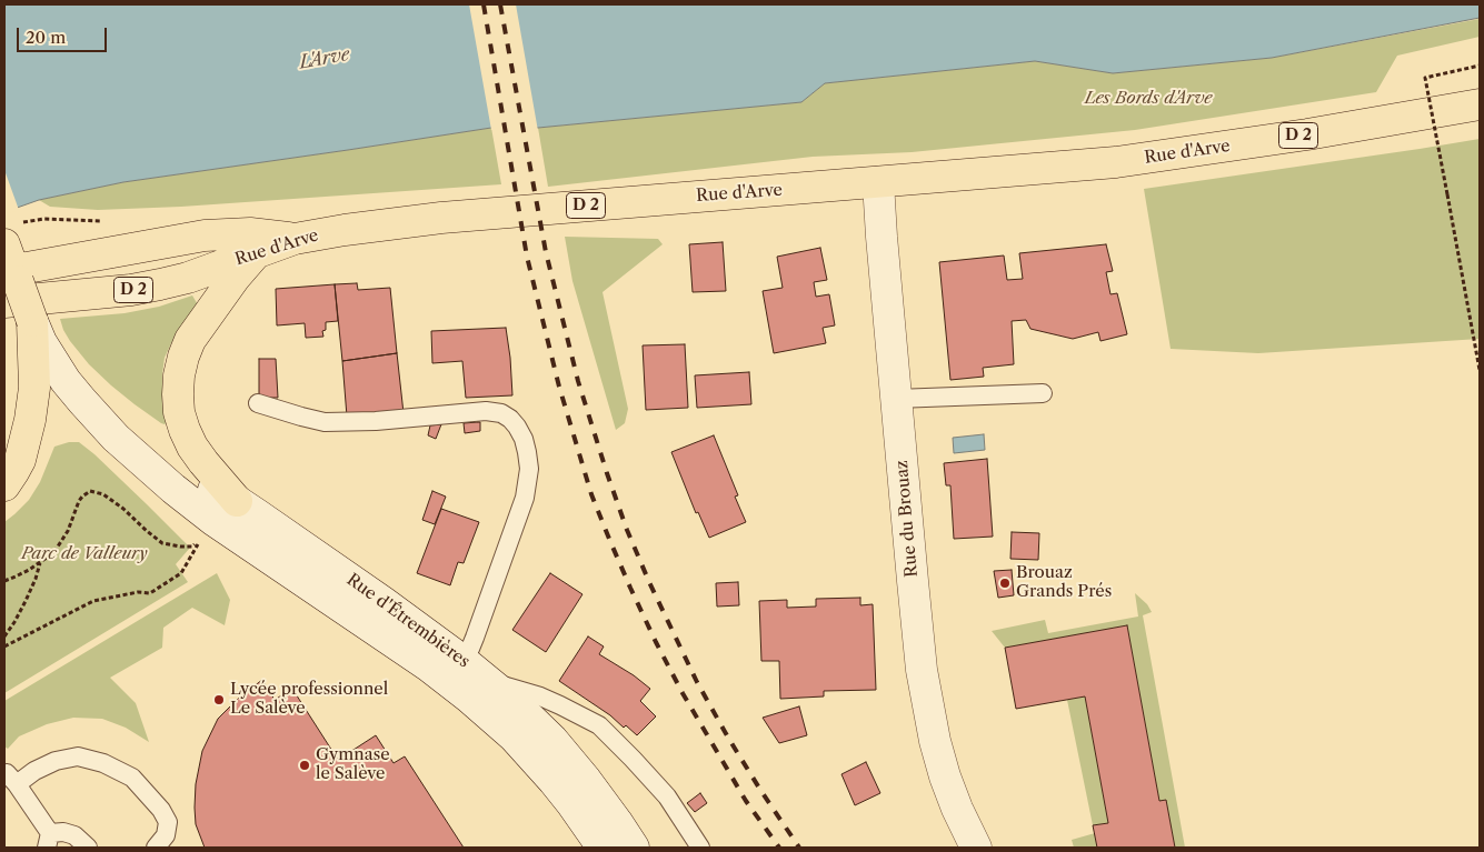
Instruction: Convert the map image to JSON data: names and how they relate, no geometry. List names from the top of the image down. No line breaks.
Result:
{"streets":{"main road":["D 2","Rue d'Arve","Rue du Brouaz","Rue d'Étrembières"]},"crossings":[["Rue d'Arve","Rue du Brouaz"]],"water":["L'Arve"],"parks":["Les Bords d'Arve","Parc de Valleury"],"places":["Brouaz Grands Prés","Lycée professionnel Le Salève","Gymnase le Salève"],"scale_bar":"20 m"}
